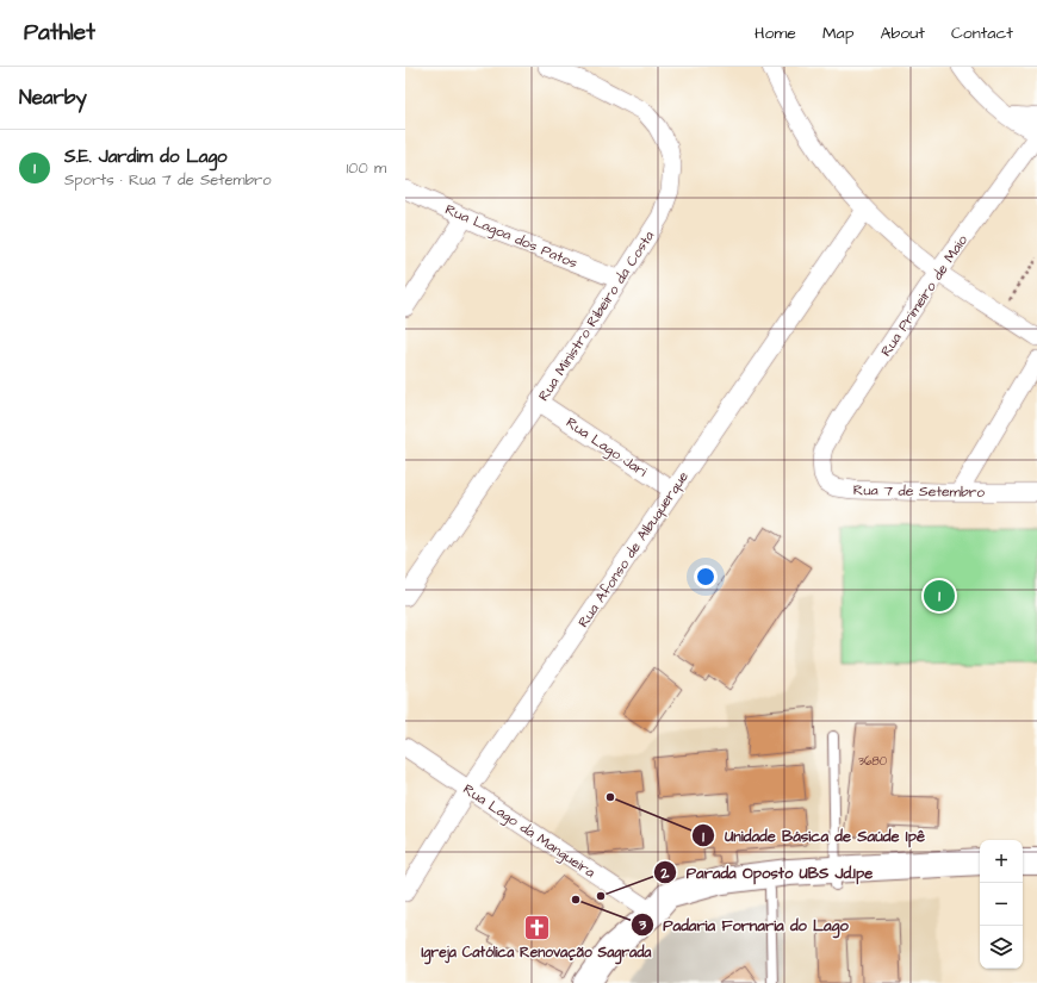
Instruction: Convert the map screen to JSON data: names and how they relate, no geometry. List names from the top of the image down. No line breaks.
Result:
{"streets":{"street":["Rua Lagoa dos Patos","Rua Primeiro de Maio","Rua Ministro Ribeiro da Costa","Rua Lago Jari","Rua 7 de Setembro","Rua Afonso de Albuquerque","Rua Lago da Mangueira"]},"crossings":[["Rua Lagoa dos Patos","Rua Ministro Ribeiro da Costa"],["Rua Primeiro de Maio","Rua 7 de Setembro"],["Rua Ministro Ribeiro da Costa","Rua Lago Jari"],["Rua Lago Jari","Rua Afonso de Albuquerque"],["Rua Afonso de Albuquerque","Rua Lago da Mangueira"]],"places":{"other":["Unidade Básica de Saúde Ipê","Parada Oposto UBS Jd.Ipe","Padaria Fornaria do Lago"],"church":["Igreja Católica Renovação Sagrada"]},"house_numbers":["3680"],"page":{"header":"Pathlet","nav":["Home","Map","About","Contact"],"heading":"Nearby","list":[{"mark":"1","name":"S.E. Jardim do Lago","note":"Sports · Rua 7 de Setembro","value":"100 m"}],"pins":"1","map_buttons":["+","−"]}}
